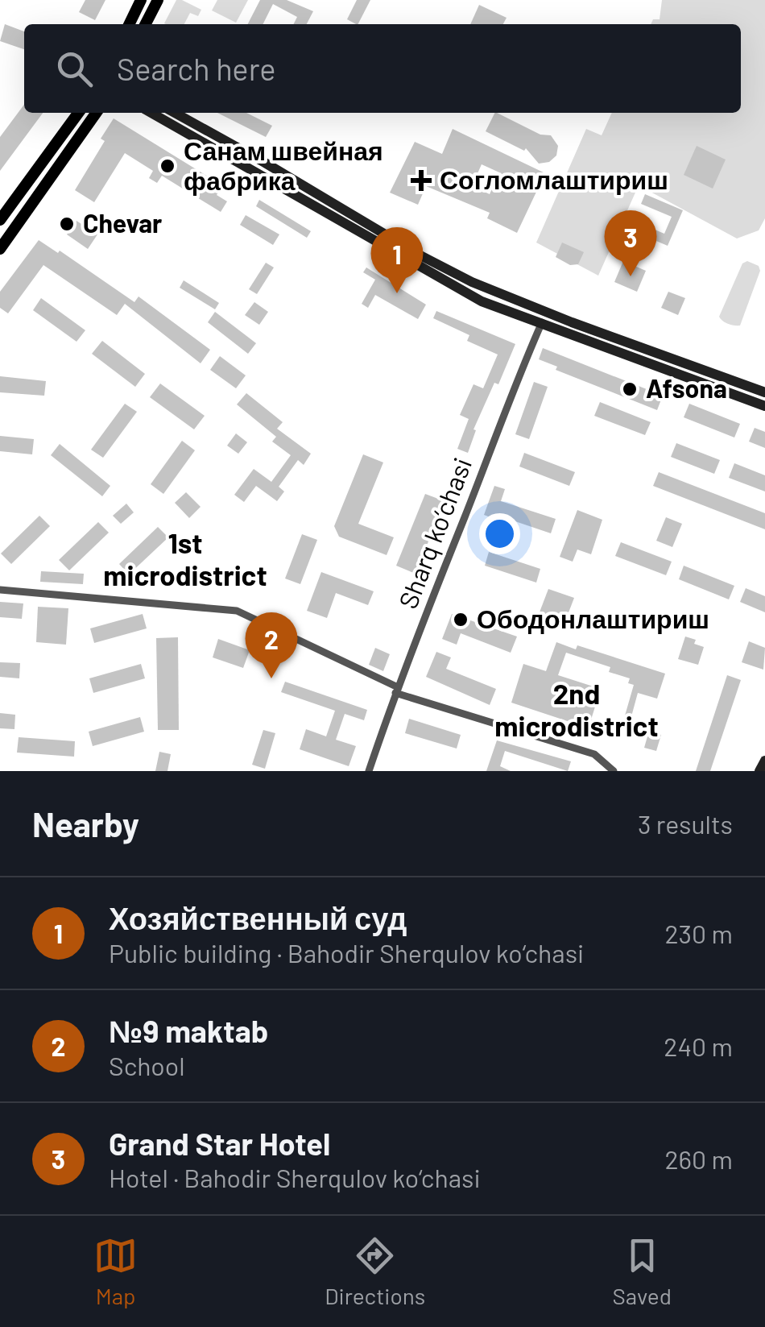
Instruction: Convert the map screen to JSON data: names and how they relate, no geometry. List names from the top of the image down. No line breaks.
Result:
{"streets":{"street":["Sharq ko‘chasi"]},"districts":["1st microdistrict","2nd microdistrict"],"places":{"other":["Санам швейная фабрика","Chevar","Afsona","Ободонлаштириш"],"health":["Согломлаштириш"]},"page":{"search":"Search here","pins":["3","1","2"],"heading":["Nearby","3 results"],"list":[{"mark":"1","name":"Хозяйственный суд","note":"Public building · Bahodir Sherqulov ko‘chasi","value":"230 m"},{"mark":"2","name":"№9 maktab","note":"School","value":"240 m"},{"mark":"3","name":"Grand Star Hotel","note":"Hotel · Bahodir Sherqulov ko‘chasi","value":"260 m"}],"nav":["Map","Directions","Saved"]}}
